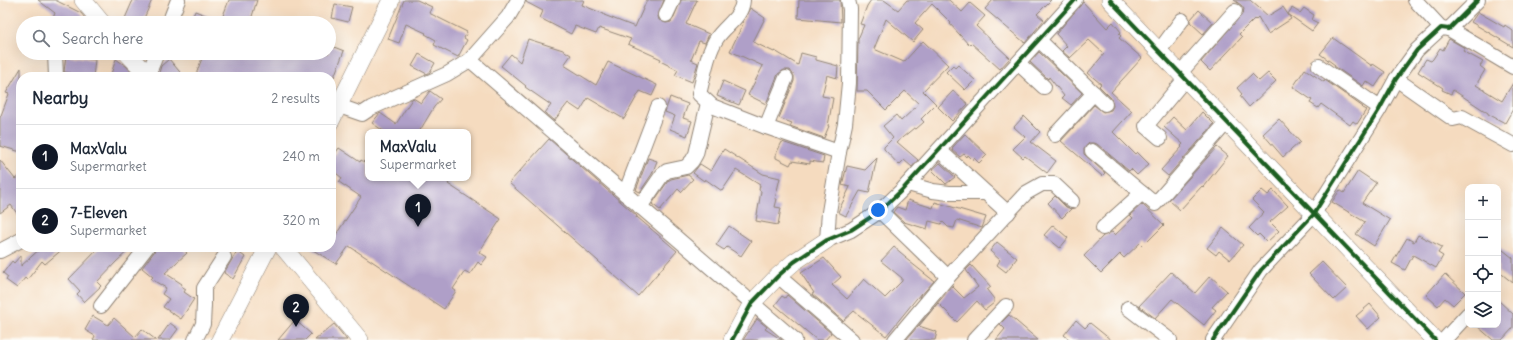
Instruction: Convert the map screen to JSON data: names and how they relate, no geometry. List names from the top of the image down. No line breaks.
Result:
{"page":{"search":"Search here","heading":["Nearby","2 results"],"list":[{"mark":"1","name":"MaxValu","note":"Supermarket","value":"240 m"},{"mark":"2","name":"7-Eleven","note":"Supermarket","value":"320 m"}],"popup":["MaxValu","Supermarket"],"map_buttons":["+","−"],"pins":["1","2"]}}
